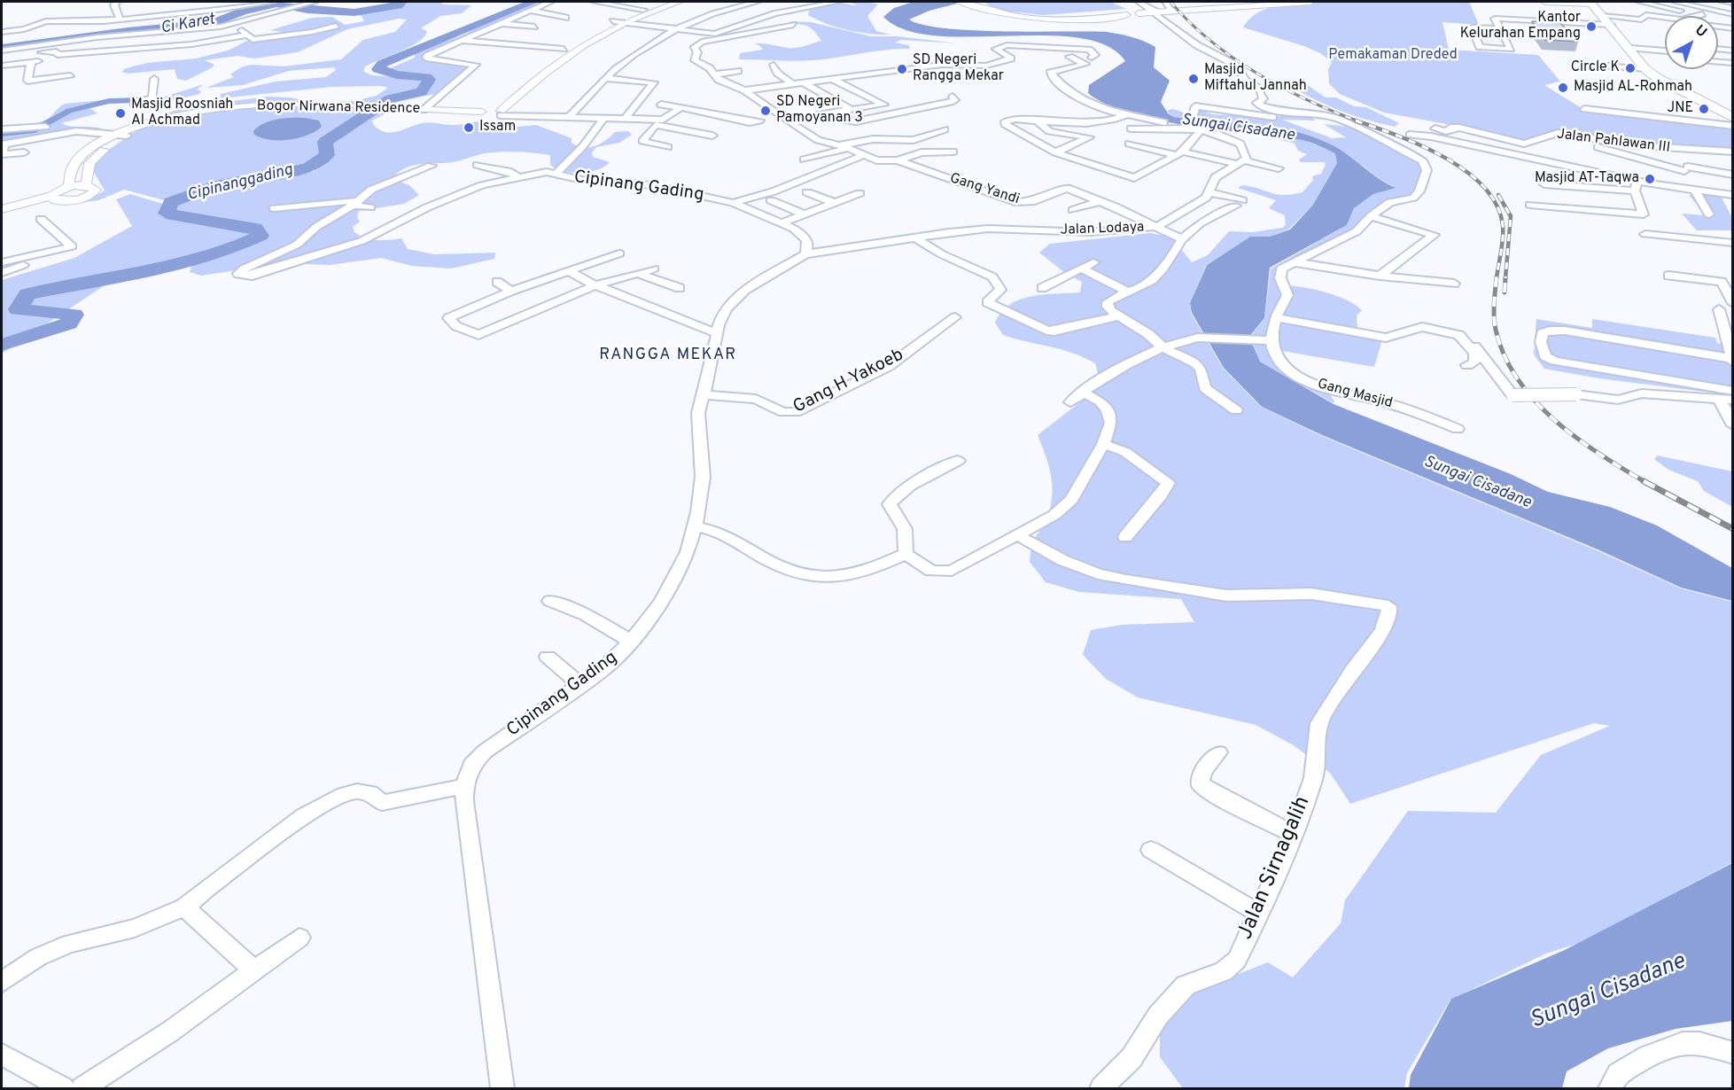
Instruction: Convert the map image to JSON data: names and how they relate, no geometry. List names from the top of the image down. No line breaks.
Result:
{"streets":{"street":["Bogor Nirwana Residence","Jalan Pahlawan III","Cipinang Gading","Gang Yandi","Jalan Lodaya","Gang H Yakoeb","Gang Masjid","Jalan Sirnagalih"]},"crossings":[["Cipinang Gading","Jalan Lodaya"],["Cipinang Gading","Gang H Yakoeb"],["Gang Yandi","Jalan Lodaya"]],"districts":["RANGGA MEKAR"],"water":["Ci Karet","Sungai Cisadane","Cipinanggading"],"parks":["Pemakaman Dreded"],"places":["Kantor Kelurahan Empang","Circle K","SD Negeri Rangga Mekar","Masjid Miftahul Jannah","Masjid AL-Rohmah","JNE","SD Negeri Pamoyanan 3","Masjid Roosniah Al Achmad","Issam","Masjid AT-Taqwa"],"north":"top right"}
